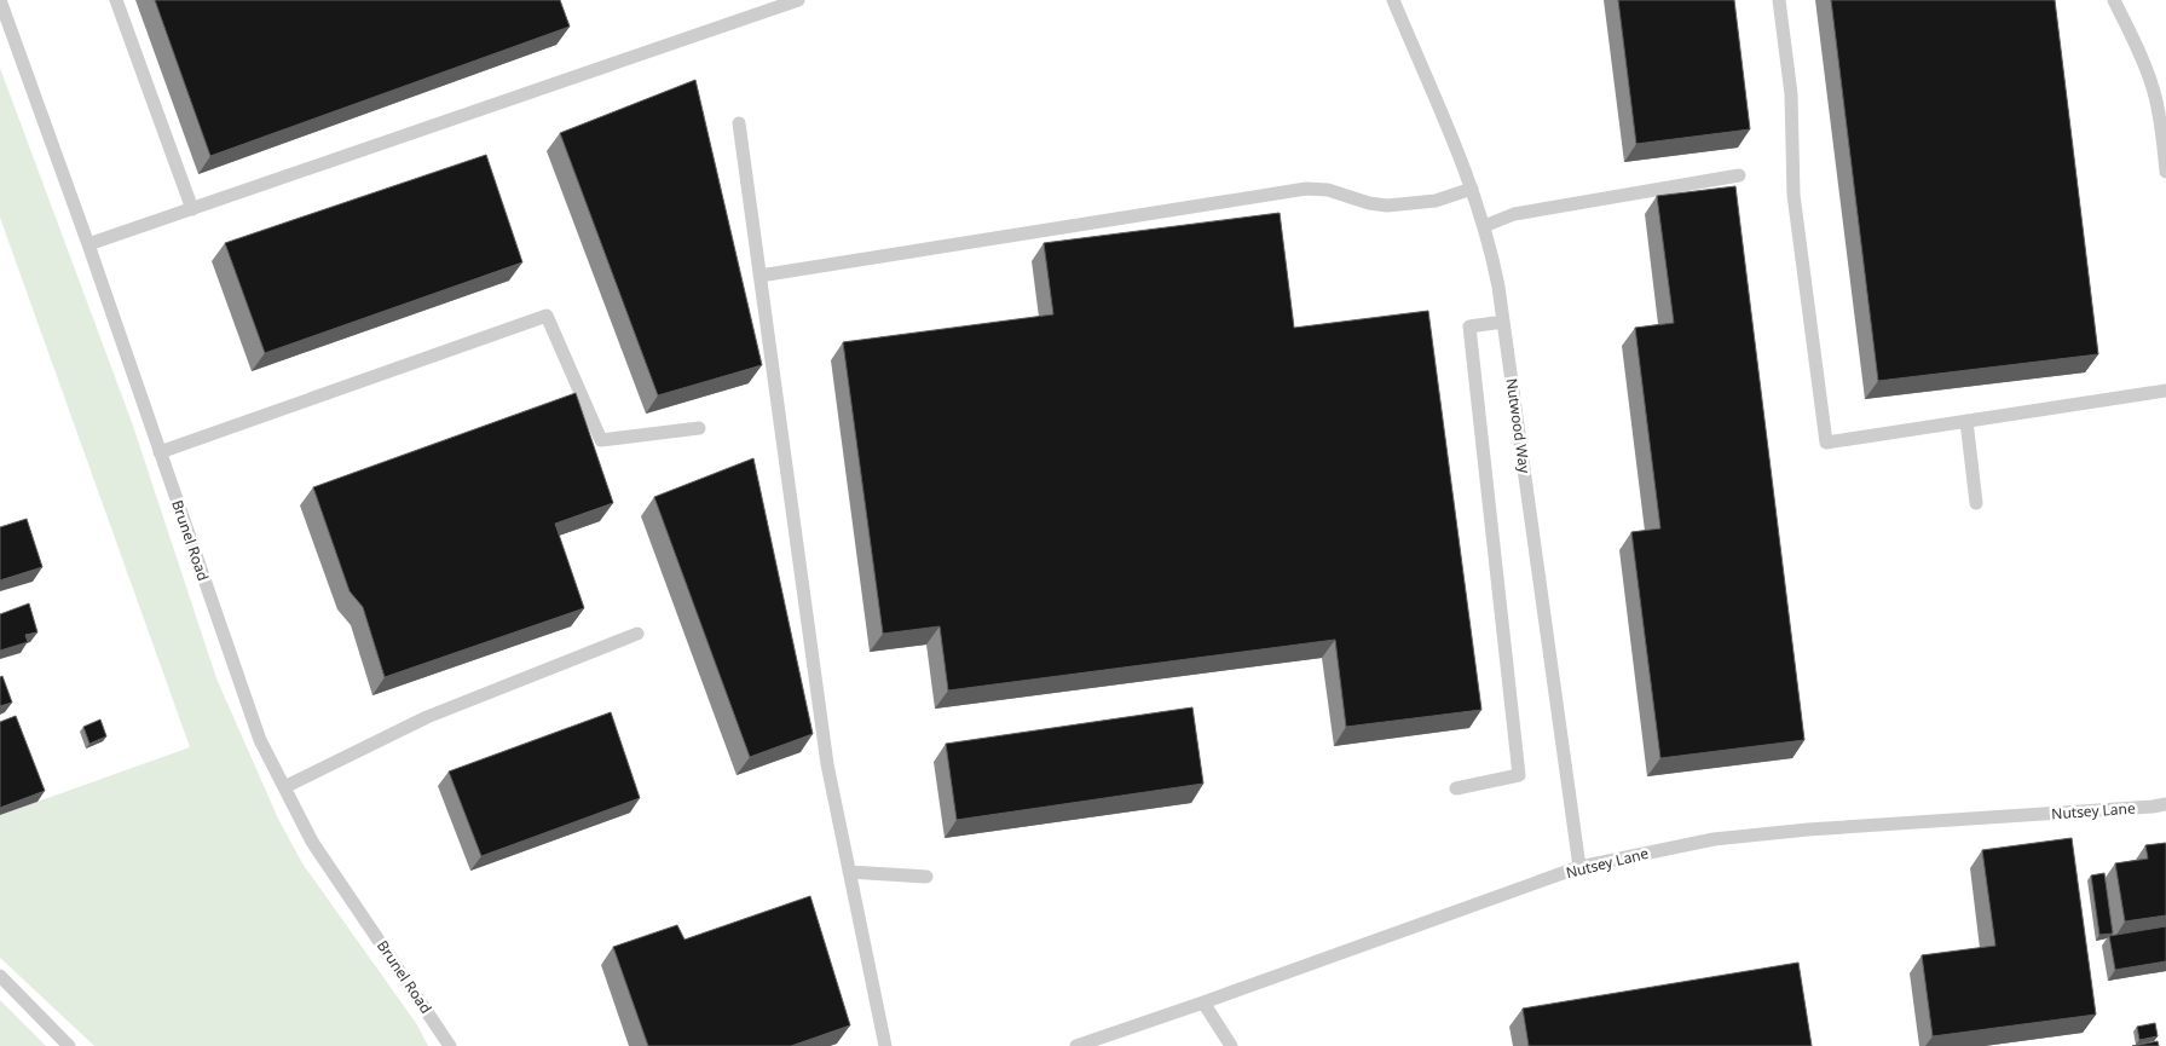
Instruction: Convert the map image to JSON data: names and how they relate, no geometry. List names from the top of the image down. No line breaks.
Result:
{"streets":{"lane":["Nutwood Way","Brunel Road","Nutsey Lane"]},"crossings":[["Nutwood Way","Nutsey Lane"]]}
